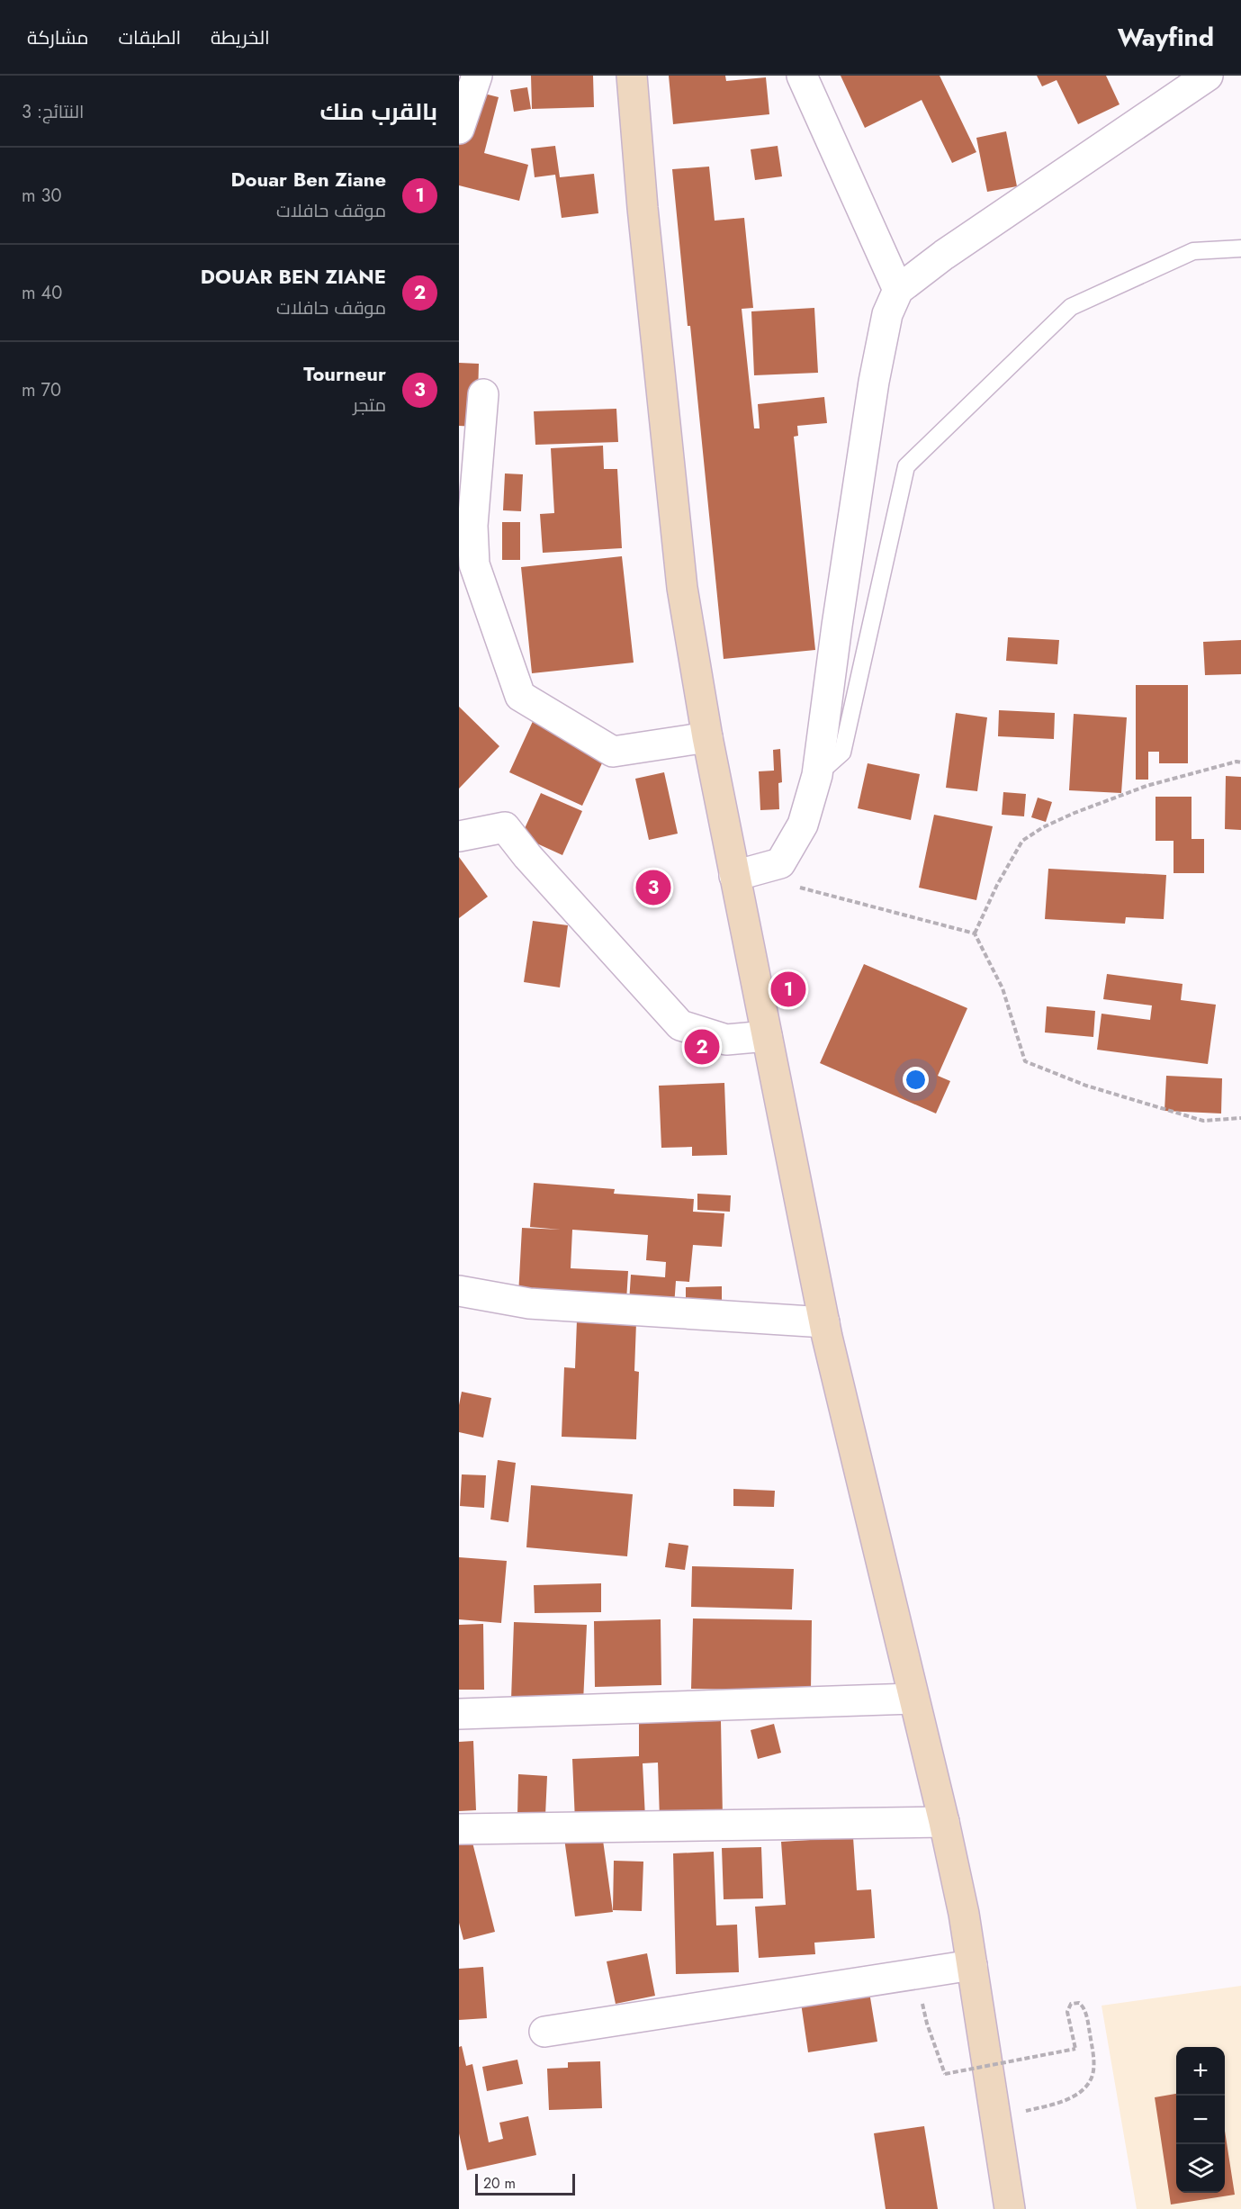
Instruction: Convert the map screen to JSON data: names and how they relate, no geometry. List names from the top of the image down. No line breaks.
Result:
{"scale_bar":"20 m","page":{"header":"Wayfind","nav":["الخريطة","الطبقات","مشاركة"],"heading":["بالقرب منك","النتائج: 3"],"list":[{"mark":"1","name":"Douar Ben Ziane","note":"موقف حافلات","value":"30 m"},{"mark":"2","name":"DOUAR BEN ZIANE","note":"موقف حافلات","value":"40 m"},{"mark":"3","name":"Tourneur","note":"متجر","value":"70 m"}],"pins":["3","1","2"],"map_buttons":["+","−"],"scale":"20 m"}}
